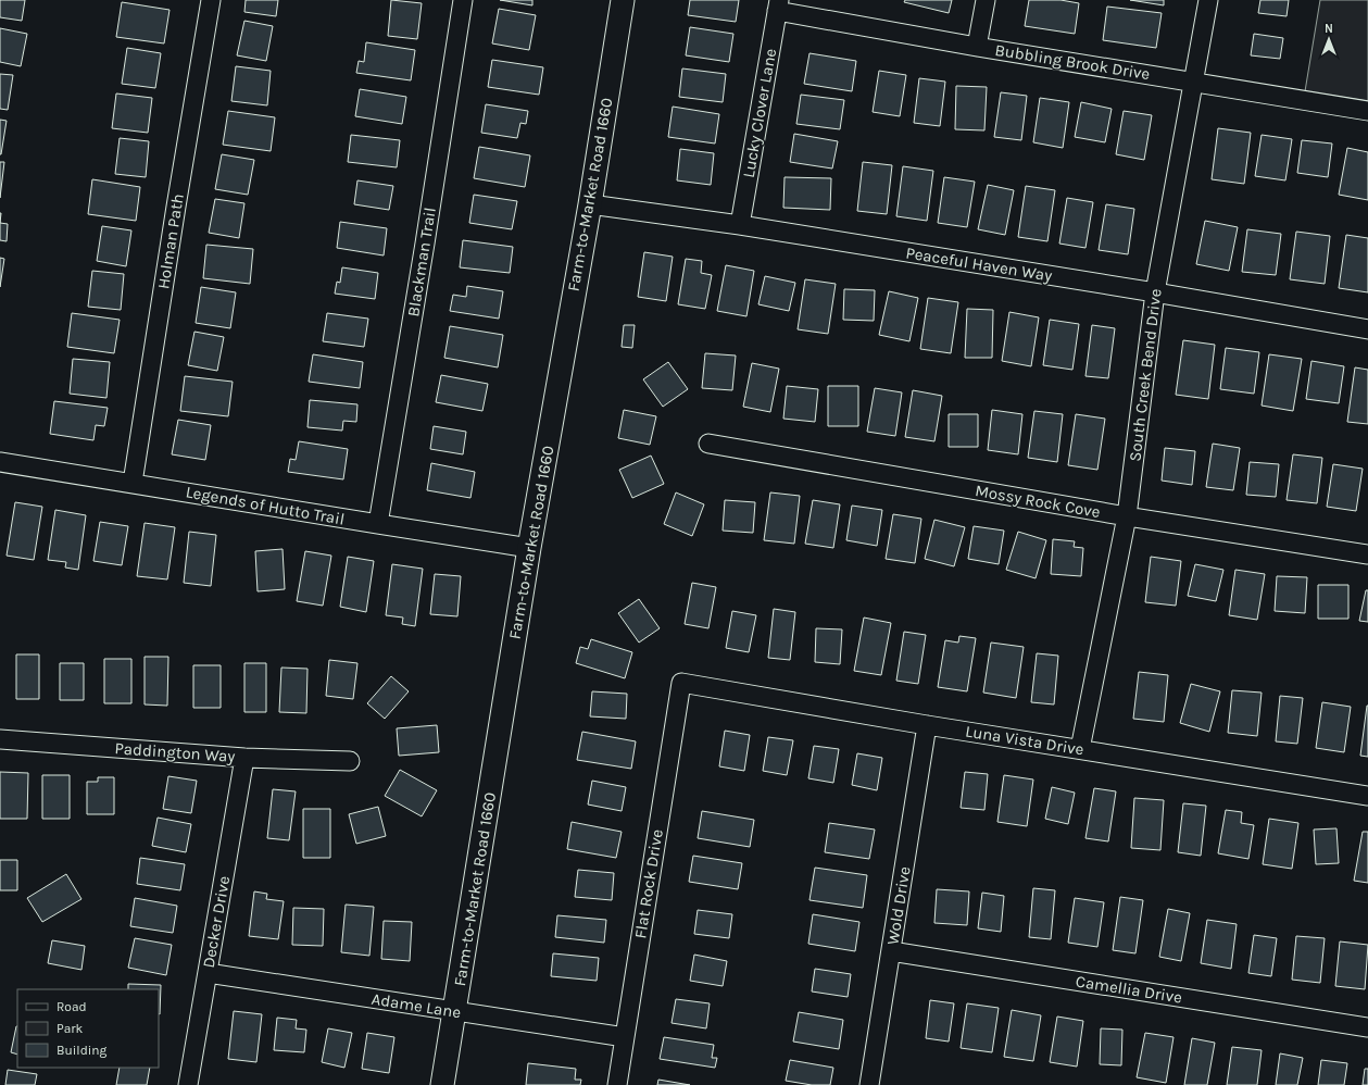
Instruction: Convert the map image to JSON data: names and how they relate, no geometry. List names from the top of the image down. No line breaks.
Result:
{"streets":{"main road":["Farm-to-Market Road 1660"],"street":["Bubbling Brook Drive","Lucky Clover Lane","Holman Path","Blackman Trail","Peaceful Haven Way","South Creek Bend Drive","Mossy Rock Cove","Legends of Hutto Trail","Luna Vista Drive","Paddington Way","Flat Rock Drive","Wold Drive","Decker Drive","Camellia Drive","Adame Lane"]},"crossings":[["Bubbling Brook Drive","Lucky Clover Lane"],["Bubbling Brook Drive","South Creek Bend Drive"],["Lucky Clover Lane","Peaceful Haven Way"],["Farm-to-Market Road 1660","Peaceful Haven Way"],["Farm-to-Market Road 1660","Legends of Hutto Trail"],["Farm-to-Market Road 1660","Adame Lane"],["Holman Path","Legends of Hutto Trail"],["Blackman Trail","Legends of Hutto Trail"],["Peaceful Haven Way","South Creek Bend Drive"],["South Creek Bend Drive","Mossy Rock Cove"],["South Creek Bend Drive","Luna Vista Drive"],["Luna Vista Drive","Flat Rock Drive"],["Luna Vista Drive","Wold Drive"],["Paddington Way","Decker Drive"],["Flat Rock Drive","Adame Lane"],["Wold Drive","Camellia Drive"],["Decker Drive","Adame Lane"]],"legend":["Road","Park","Building"],"north":"top"}
